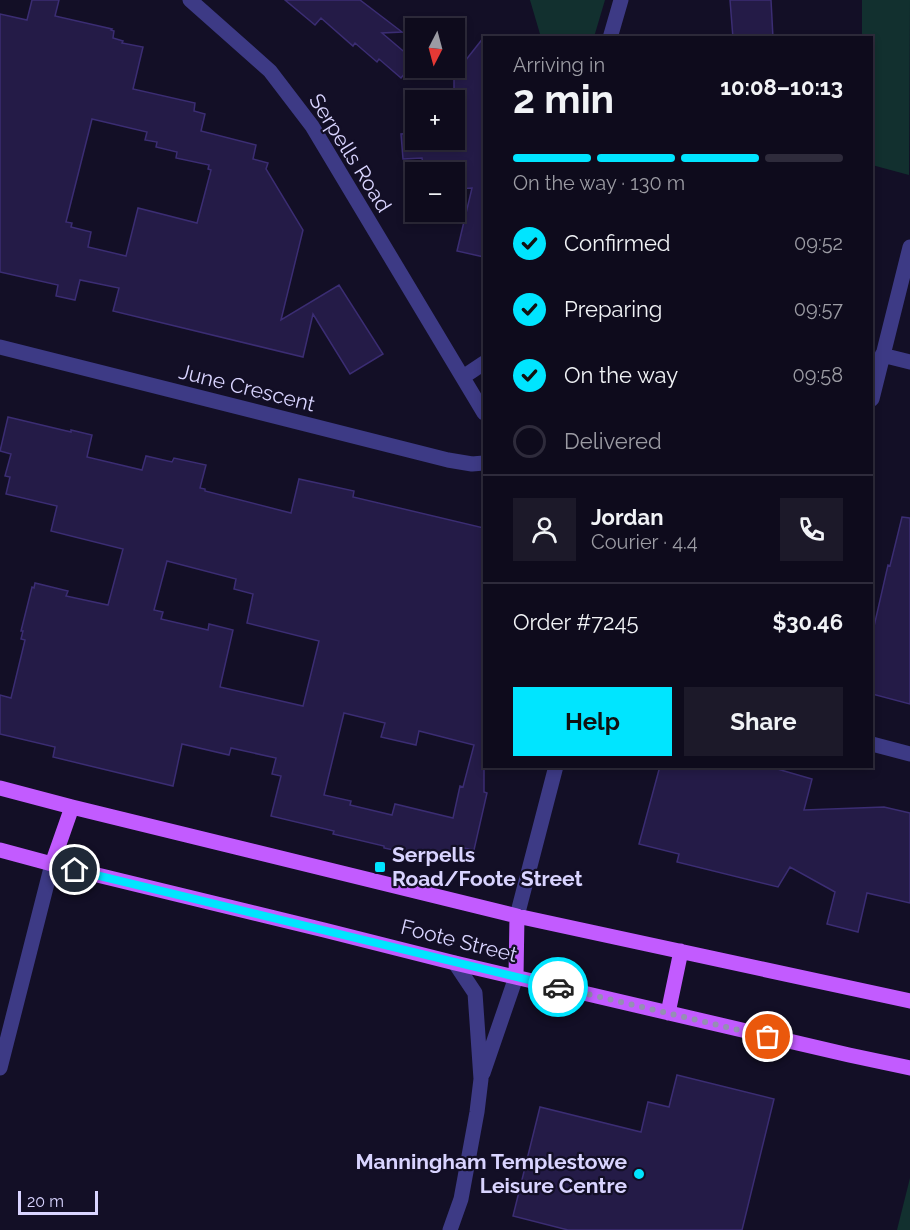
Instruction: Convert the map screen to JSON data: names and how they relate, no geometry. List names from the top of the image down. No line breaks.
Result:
{"streets":{"main road":["Foote Street"],"street":["Serpells Road","June Crescent"]},"places":{"transit":["Serpells Road/Foote Street"],"other":["Manningham Templestowe Leisure Centre"]},"scale_bar":"20 m","north":"bottom","page":{"map_buttons":["+","−"],"heading":["2 min","Arriving in","10:08–10:13"],"panel":["Jordan","Courier · 4.4","Order #7245","$30.46"],"bar":"On the way · 130 m","list":[["Confirmed","09:52"],["Preparing","09:57"],["On the way","09:58"],"Delivered"],"buttons":["Help","Share"],"scale":"20 m"}}
